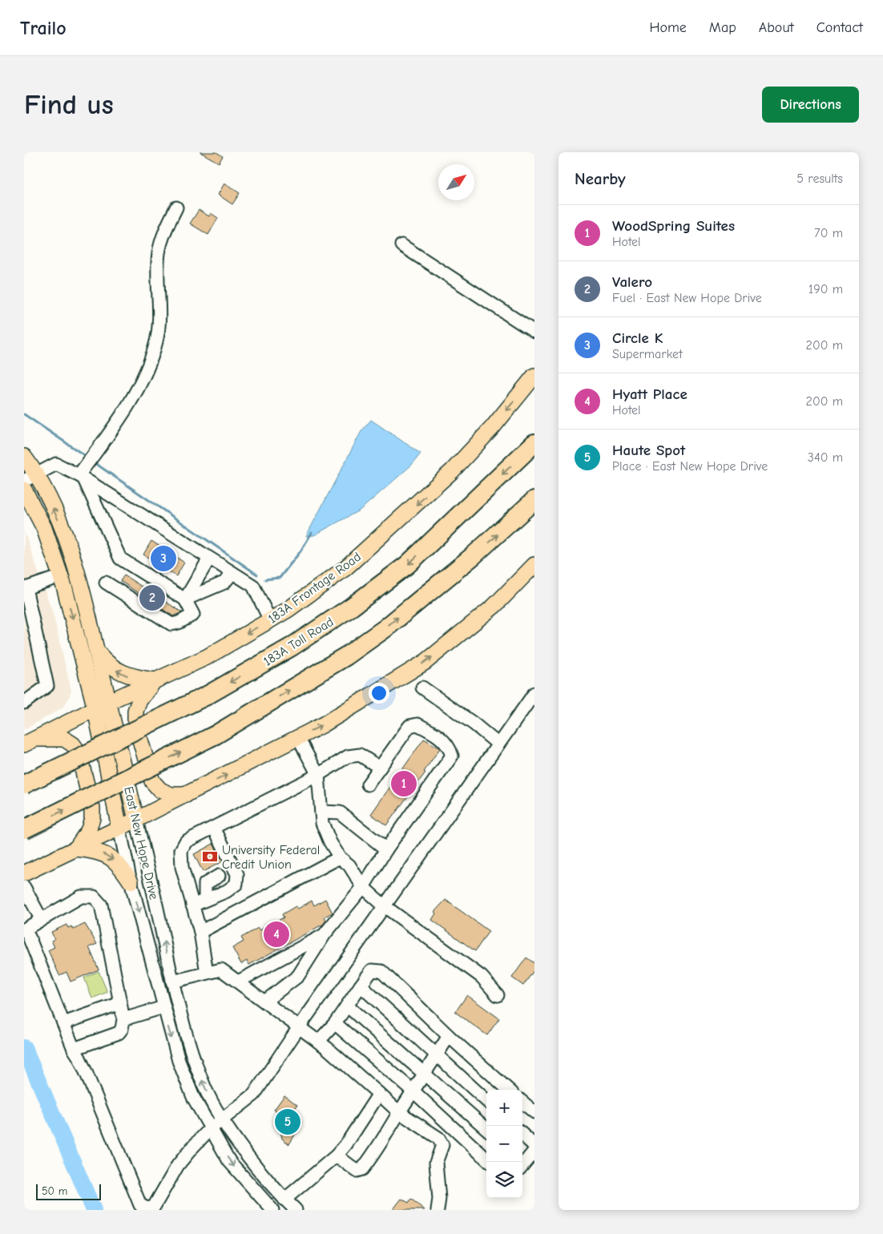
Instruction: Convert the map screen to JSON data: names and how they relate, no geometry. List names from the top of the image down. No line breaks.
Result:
{"streets":{"highway":["183A Toll Road"],"main road":["183A Frontage Road","East New Hope Drive"]},"crossings":[["183A Frontage Road","East New Hope Drive"]],"places":{"bank":["University Federal Credit Union"]},"scale_bar":"50 m","north":"top right","page":{"header":"Trailo","nav":["Home","Map","About","Contact"],"buttons":"Directions","title":"Find us","heading":["Nearby","5 results"],"list":[{"mark":"1","name":"WoodSpring Suites","note":"Hotel","value":"70 m"},{"mark":"2","name":"Valero","note":"Fuel · East New Hope Drive","value":"190 m"},{"mark":"3","name":"Circle K","note":"Supermarket","value":"200 m"},{"mark":"4","name":"Hyatt Place","note":"Hotel","value":"200 m"},{"mark":"5","name":"Haute Spot","note":"Place · East New Hope Drive","value":"340 m"}],"pins":["3","2","1","4","5"],"map_buttons":["+","−"],"scale":"50 m"}}
